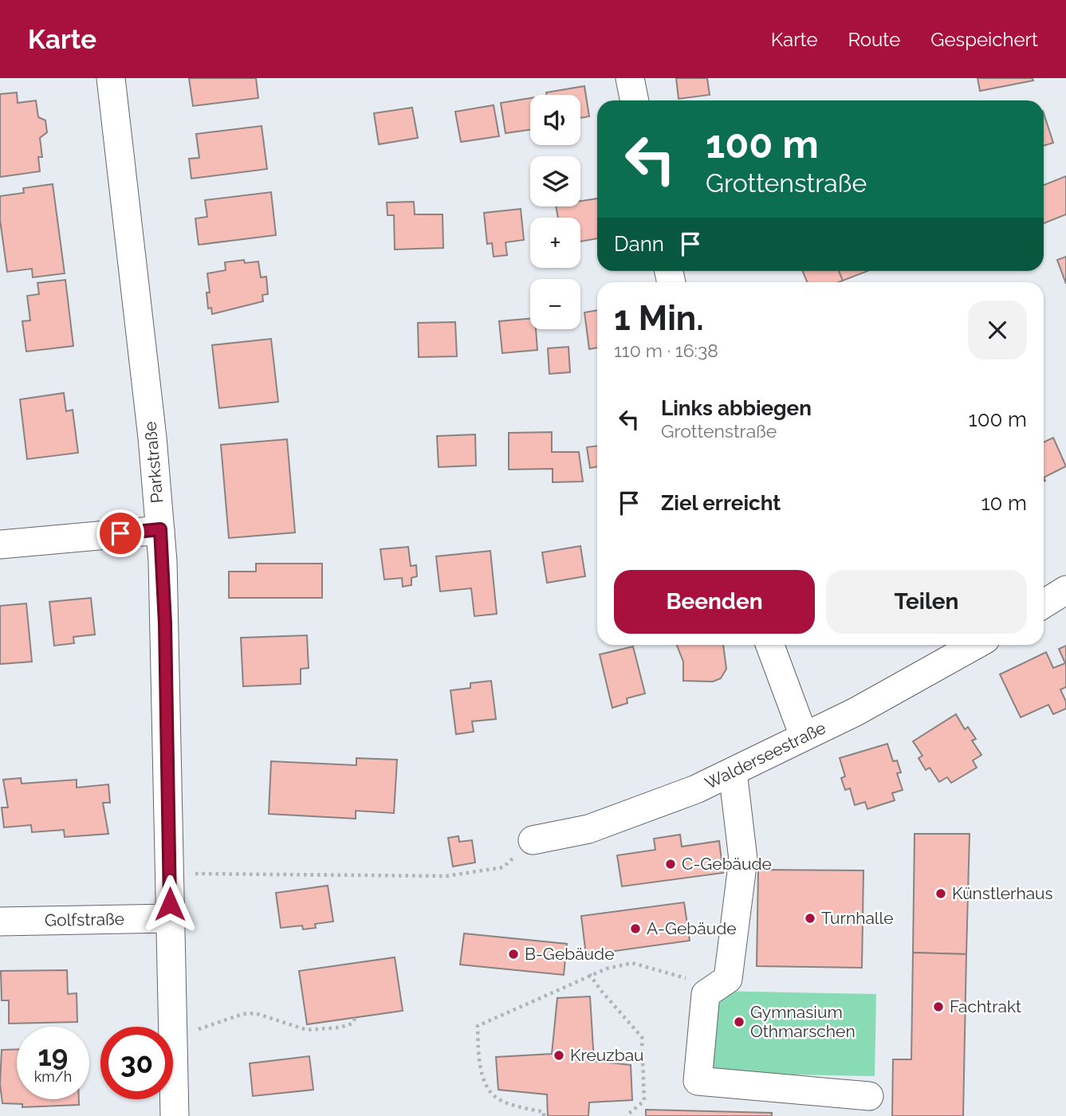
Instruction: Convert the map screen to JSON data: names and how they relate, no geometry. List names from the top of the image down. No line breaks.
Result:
{"streets":{"street":["Parkstraße","Walderseestraße","Golfstraße"]},"crossings":[["Parkstraße","Golfstraße"]],"places":["C-Gebäude","Künstlerhaus","Turnhalle","A-Gebäude","B-Gebäude","Fachtrakt","Gymnasium Othmarschen","Kreuzbau"],"page":{"header":"Karte","nav":["Karte","Route","Gespeichert"],"map_buttons":["+","−"],"turn":["100 m","Grottenstraße"],"then":"Dann","heading":["1 Min.","110 m · 16:38"],"list":[{"name":"Links abbiegen","note":"Grottenstraße","value":"100 m"},{"name":"Ziel erreicht","value":"10 m"}],"buttons":["Beenden","Teilen"],"speed":"19 km/h","limit":"30"}}
